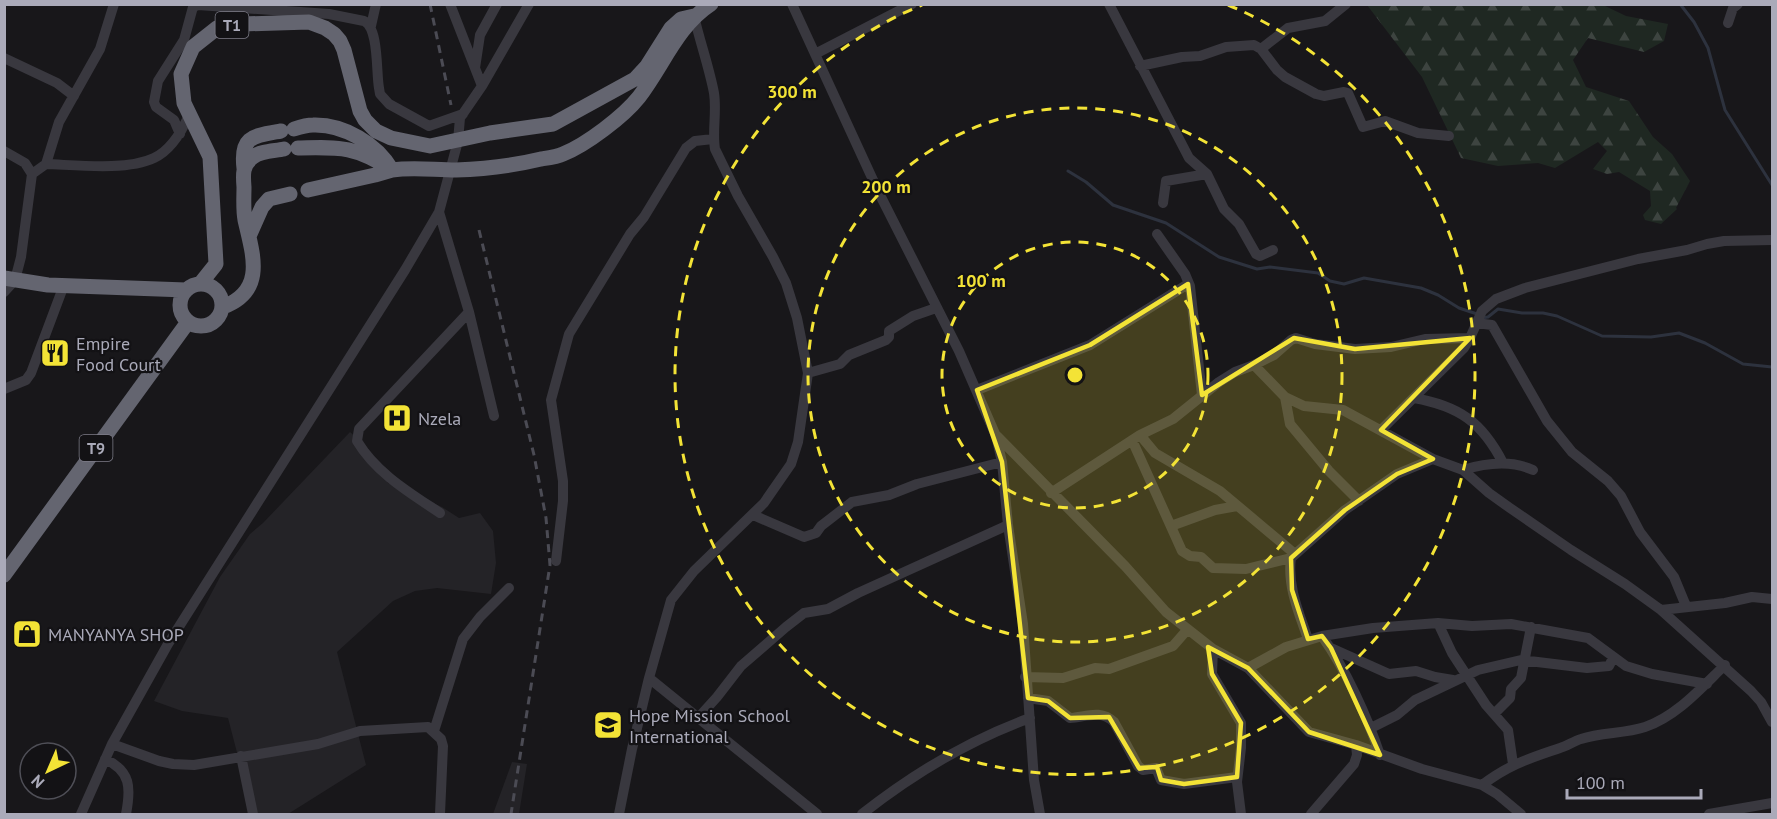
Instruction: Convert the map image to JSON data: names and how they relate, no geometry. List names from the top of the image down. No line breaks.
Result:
{"streets":{"highway":["T1","T9"]},"crossings":[["T1","T9"]],"places":{"restaurant":["Empire Food Court"],"hospital":["Nzela"],"shop":["MANYANYA SHOP"],"school or university":["Hope Mission School International"]},"scale_bar":"100 m","north":"bottom left","rings":["300 m","200 m","100 m"]}
